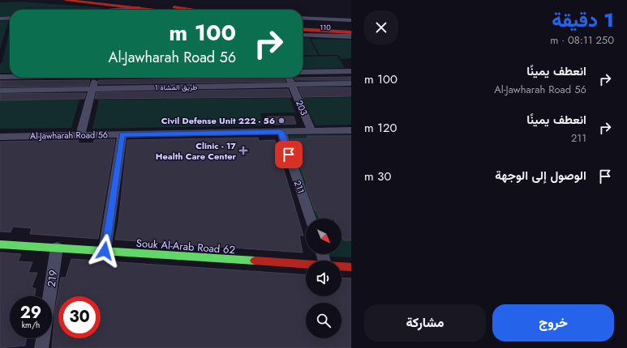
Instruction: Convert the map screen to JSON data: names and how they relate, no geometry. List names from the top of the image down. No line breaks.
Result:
{"streets":{"main road":["Souk Al-Arab Road 62"],"street":["110","طريق المشاة 1","203","Al-Jawharah Road 56","211","219"]},"crossings":[["طريق المشاة 1","203"],["203","Al-Jawharah Road 56"],["Al-Jawharah Road 56","211"],["Souk Al-Arab Road 62","219"]],"places":{"other":["Civil Defense Unit 222 - 56"],"health":["Clinic - 17 Health Care Center"]},"north":"bottom right","page":{"heading":["1 دقيقة","250 m · 08:11"],"turn":["100 m","Al-Jawharah Road 56"],"list":[{"name":"انعطف يمينًا","note":"Al-Jawharah Road 56","value":"100 m"},{"name":"انعطف يمينًا","note":"211","value":"120 m"},{"name":"الوصول إلى الوجهة","value":"30 m"}],"speed":"29 km/h","limit":"30","buttons":["خروج","مشاركة"]}}
